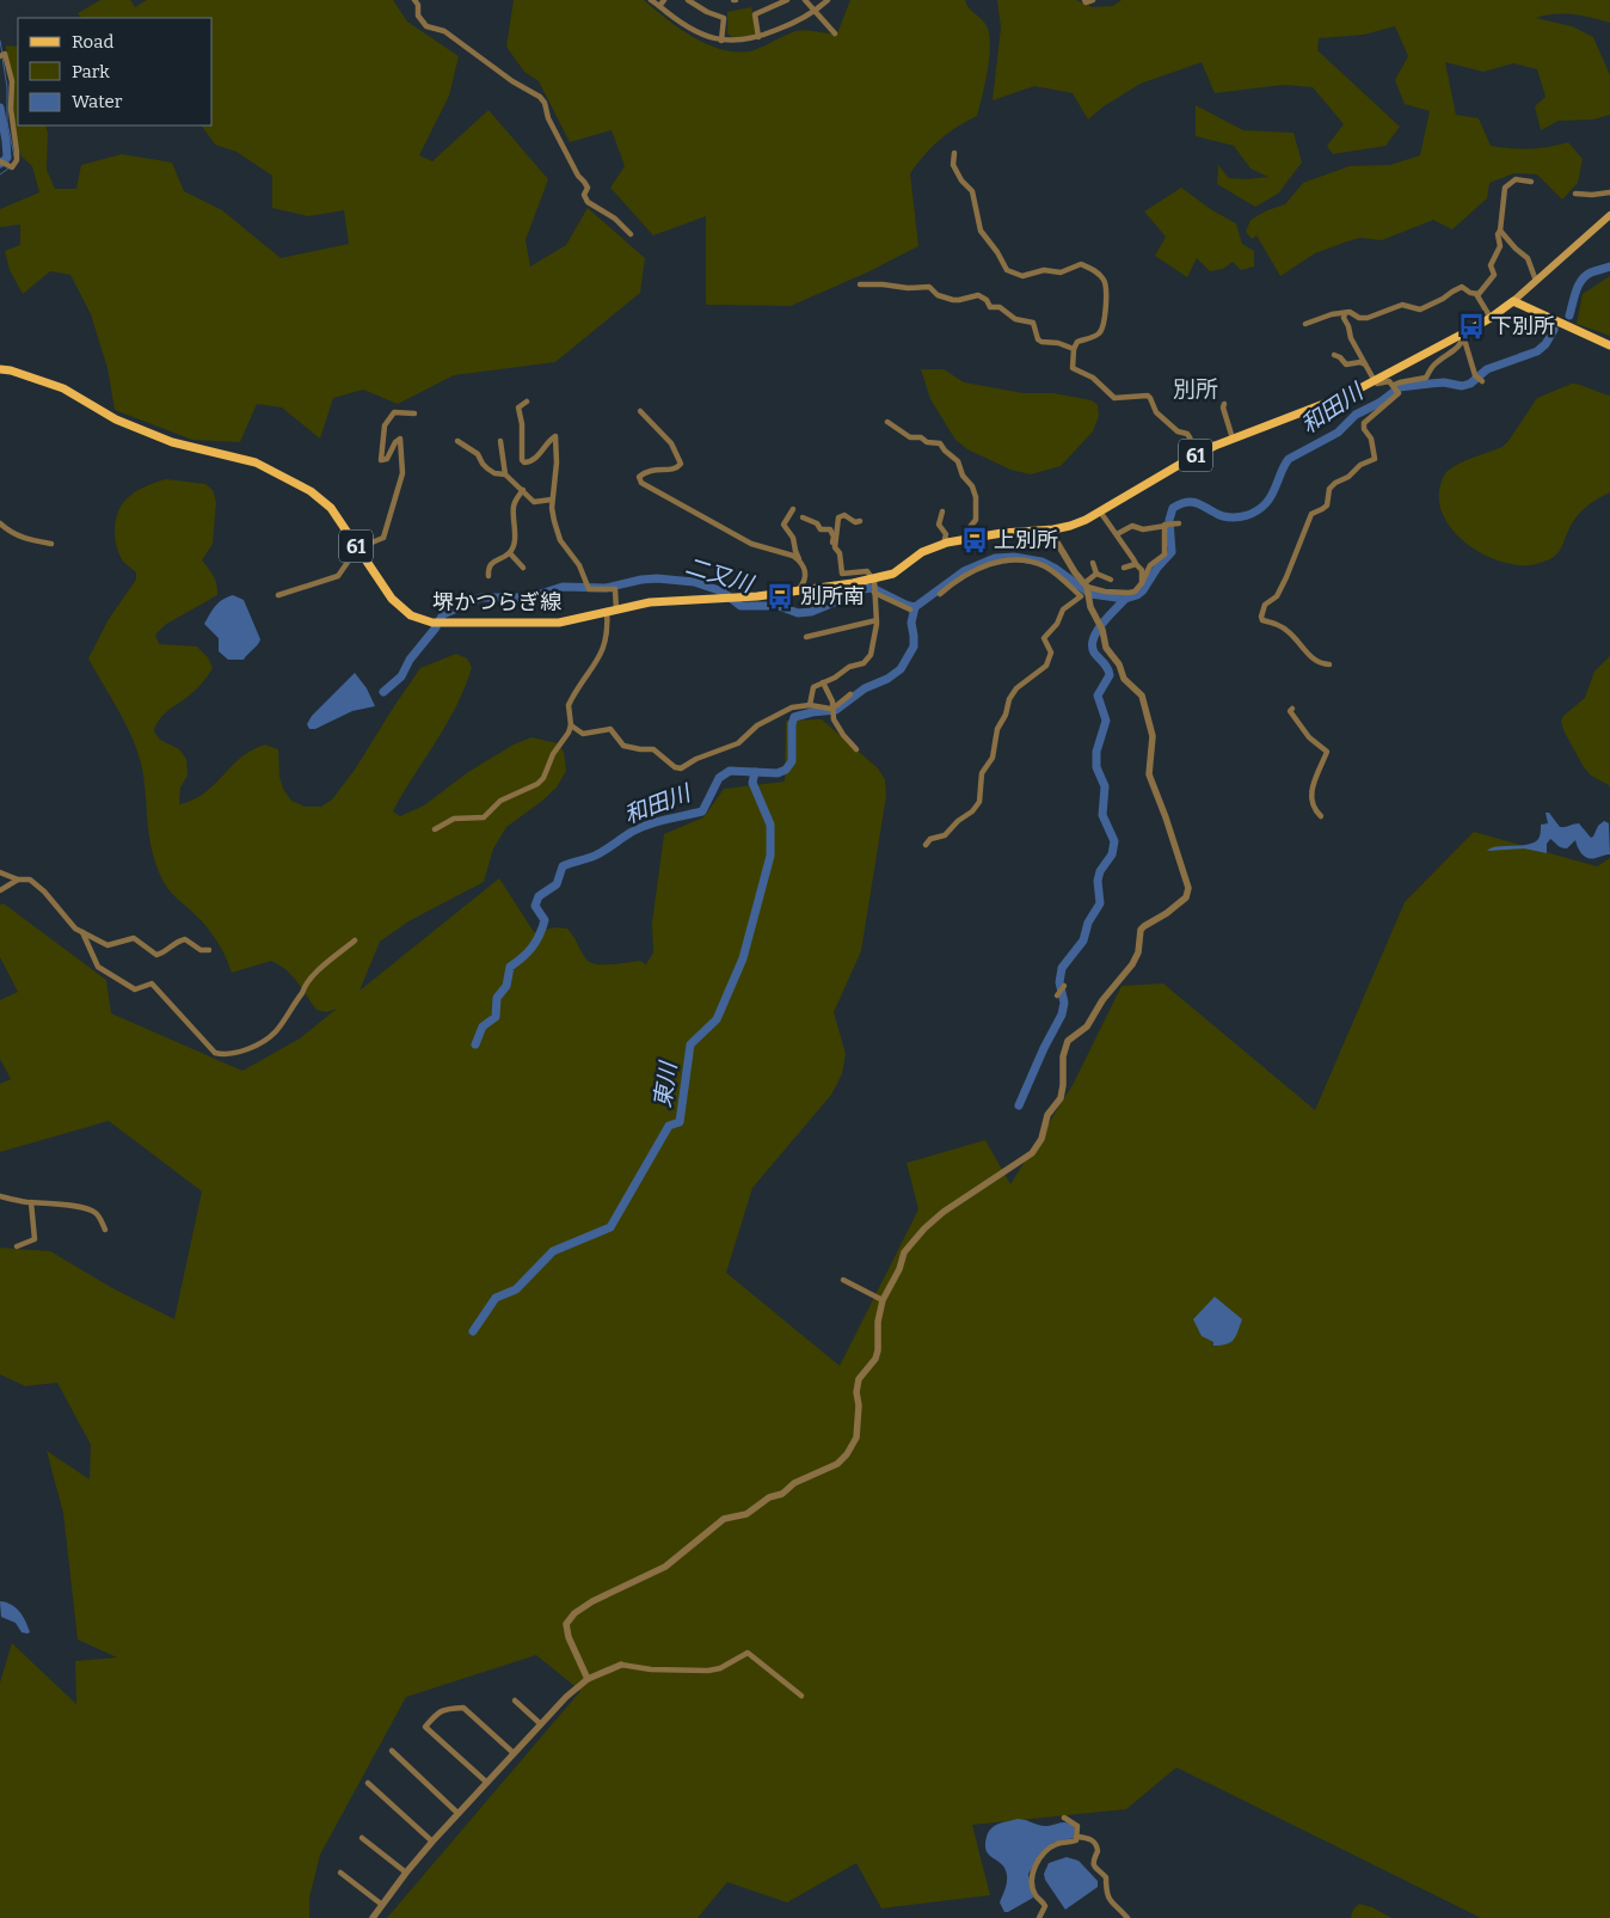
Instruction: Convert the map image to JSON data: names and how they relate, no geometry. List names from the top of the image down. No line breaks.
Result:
{"streets":{"main road":["61","堺かつらぎ線"]},"districts":["別所"],"water":["和田川","二又川","東川"],"places":{"bus stop":["下別所","上別所","別所南"]},"legend":["Road","Park","Water"]}
